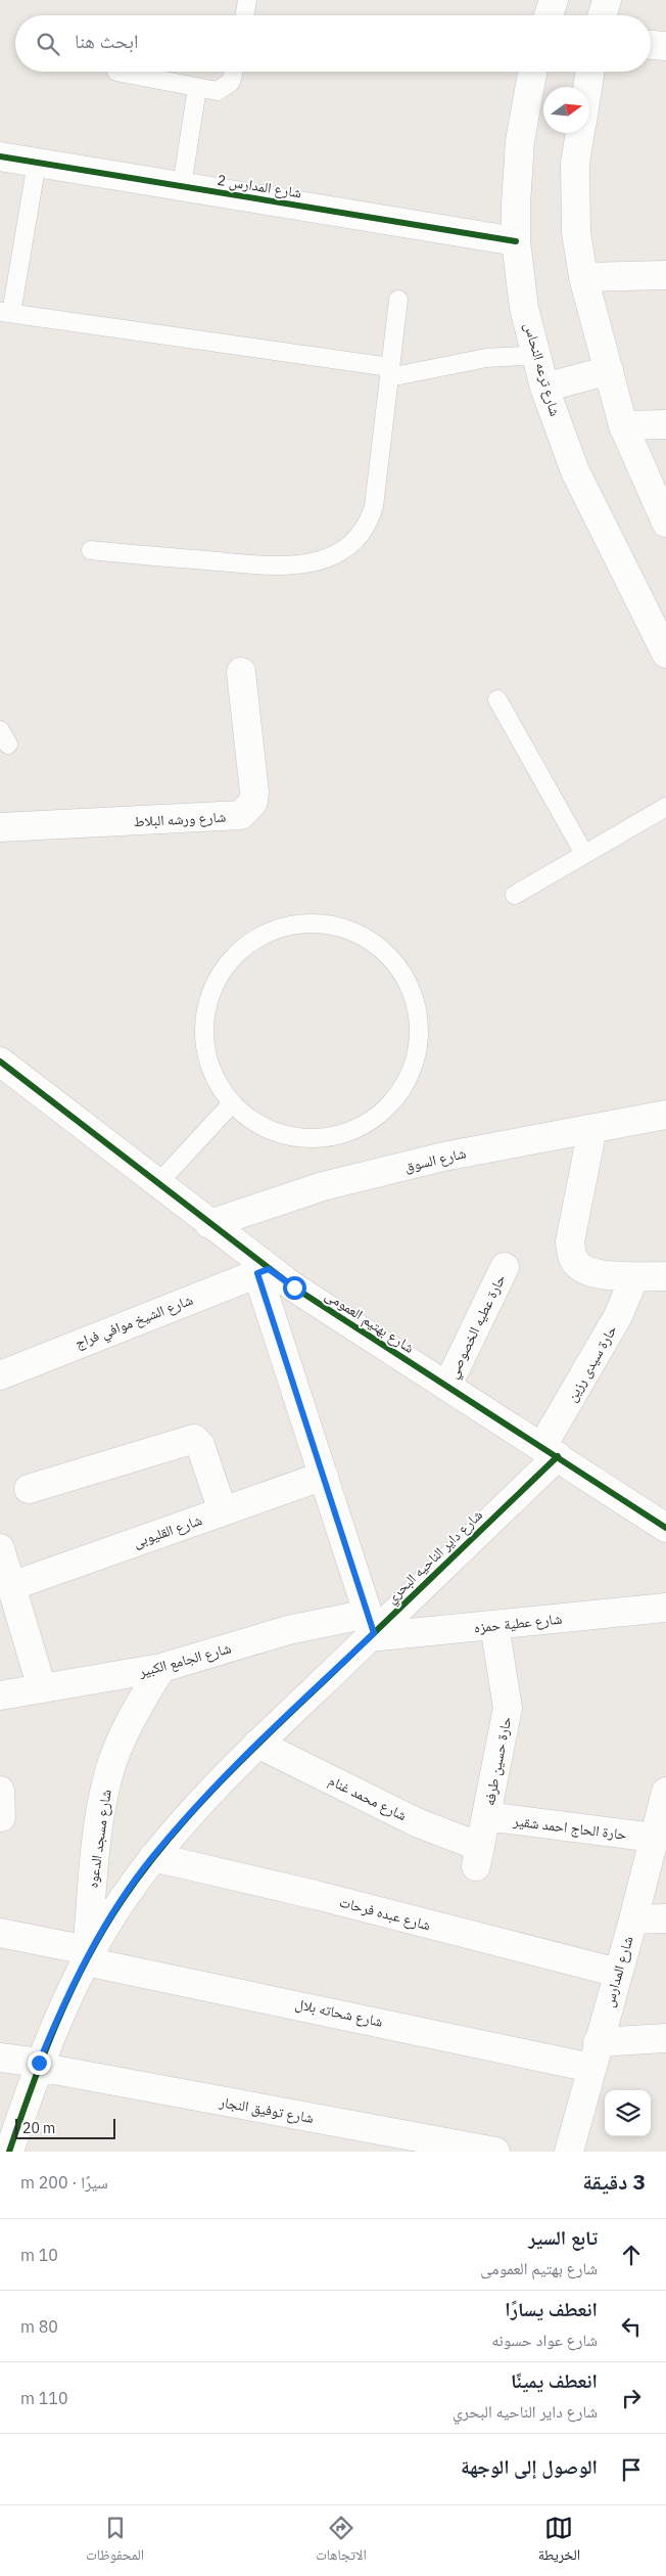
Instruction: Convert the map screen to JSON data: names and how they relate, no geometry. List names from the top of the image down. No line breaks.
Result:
{"streets":{"street":["شارع المدارس 2","شارع ترعه النحاس","شارع ورشه البلاط","شارع السوق","شارع الشيخ موافي فراج","شارع بهتيم العمومى","حارة عطيه الخصوصي","حارة سيدى رزين","شارع القليوبى","شارع داير الناحيه البحري","شارع عطية حمزه","شارع الجامع الكبير","حارة حسين طرفه","شارع محمد غنام","حارة الحاج احمد شقير","شارع مسجد الدعوه","شارع عبده فرحات","شارع المدارس","شارع شحاته بلال","شارع توفيق النجار"]},"crossings":[["شارع المدارس 2","شارع ترعه النحاس"],["شارع السوق","شارع بهتيم العمومى"],["شارع الشيخ موافي فراج","شارع بهتيم العمومى"],["شارع بهتيم العمومى","حارة عطيه الخصوصي"],["شارع بهتيم العمومى","حارة سيدى رزين"],["شارع بهتيم العمومى","شارع داير الناحيه البحري"],["حارة سيدى رزين","شارع داير الناحيه البحري"],["شارع داير الناحيه البحري","شارع عطية حمزه"],["شارع داير الناحيه البحري","شارع الجامع الكبير"],["شارع داير الناحيه البحري","شارع محمد غنام"],["شارع داير الناحيه البحري","شارع مسجد الدعوه"],["شارع داير الناحيه البحري","شارع عبده فرحات"],["شارع داير الناحيه البحري","شارع شحاته بلال"],["شارع داير الناحيه البحري","شارع توفيق النجار"],["شارع عطية حمزه","شارع الجامع الكبير"],["شارع عطية حمزه","حارة حسين طرفه"],["شارع الجامع الكبير","شارع مسجد الدعوه"],["حارة حسين طرفه","شارع محمد غنام"],["حارة حسين طرفه","حارة الحاج احمد شقير"],["حارة الحاج احمد شقير","شارع المدارس"],["شارع مسجد الدعوه","شارع شحاته بلال"],["شارع عبده فرحات","شارع المدارس"],["شارع المدارس","شارع شحاته بلال"]],"scale_bar":"20 m","north":"right","page":{"search":"ابحث هنا","scale":"20 m","heading":["3 دقيقة","سيرًا · 200 m"],"list":[["تابع السير","شارع بهتيم العمومى","10 m"],["انعطف يسارًا","شارع عواد حسونه","80 m"],["انعطف يمينًا","شارع داير الناحيه البحري","110 m"],"الوصول إلى الوجهة"],"nav":["الخريطة","الاتجاهات","المحفوظات"]}}
